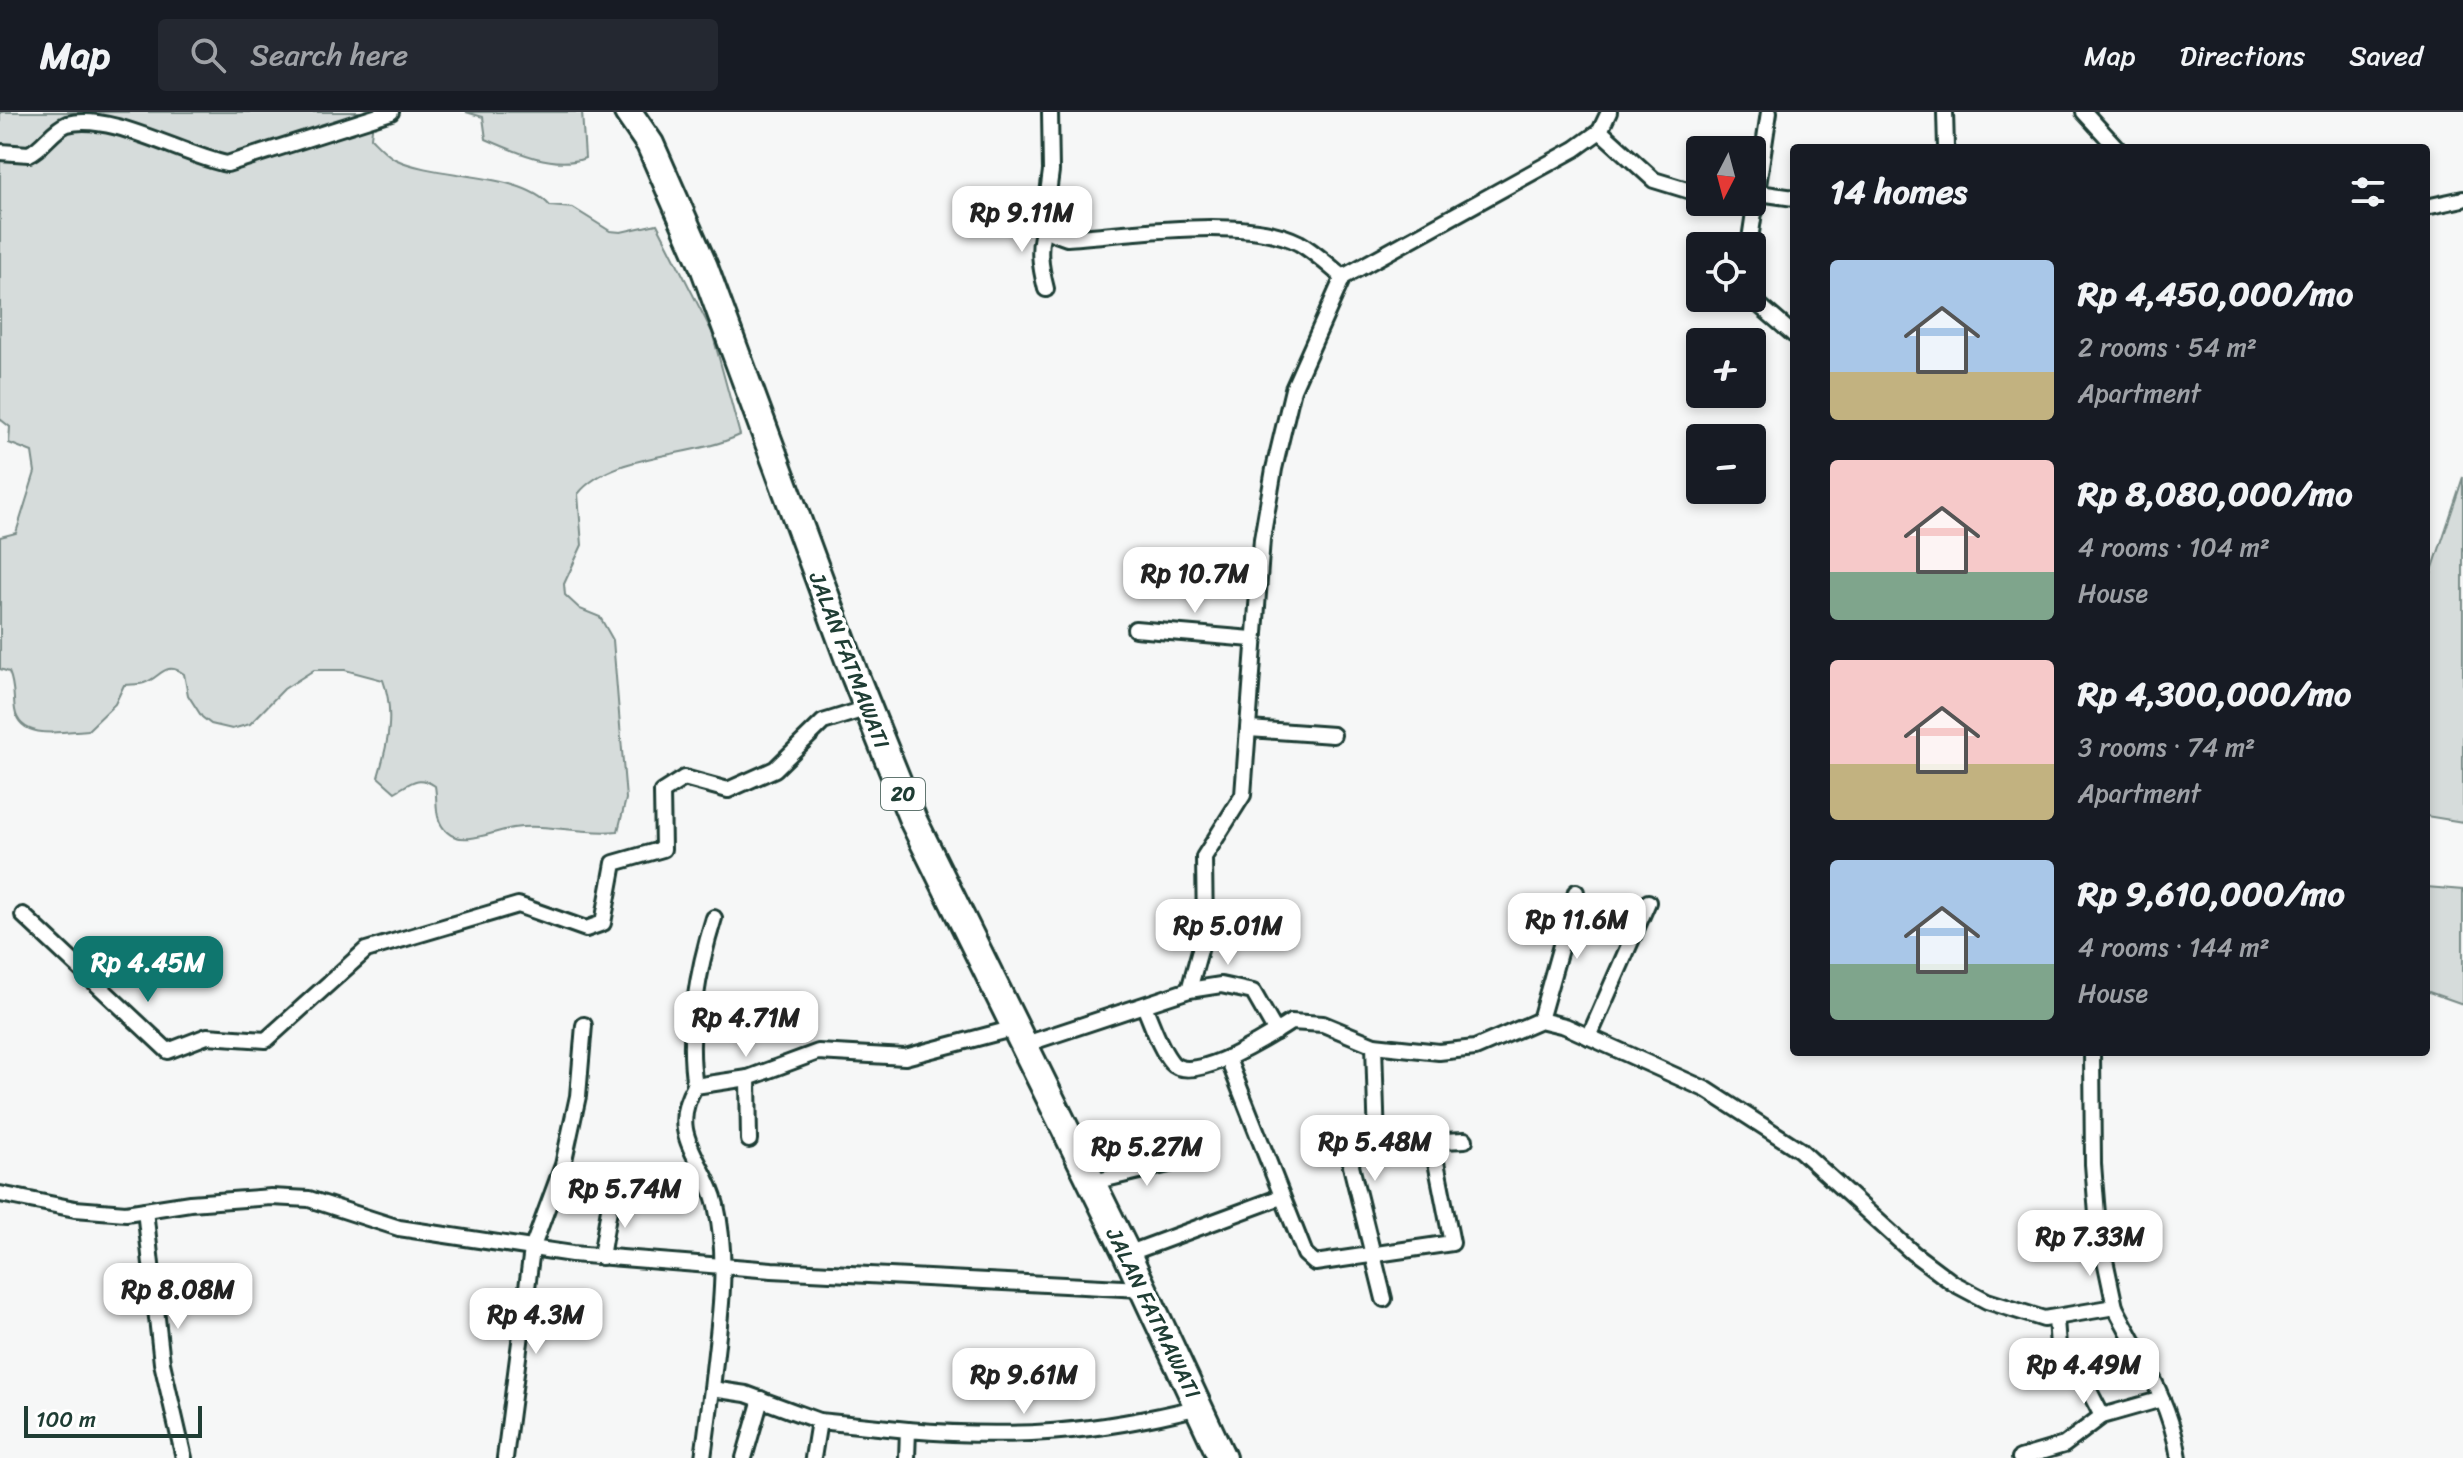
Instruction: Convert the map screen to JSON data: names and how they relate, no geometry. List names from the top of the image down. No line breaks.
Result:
{"streets":{"highway":["JALAN FATMAWATI","20"]},"scale_bar":"100 m","north":"bottom","page":{"header":"Map","search":"Search here","nav":["Map","Directions","Saved"],"map_buttons":["+","−"],"heading":"14 homes","price":["Rp 9.11M","Rp 10.7M","Rp 11.6M","Rp 5.01M","Rp 4.45M","Rp 4.71M","Rp 5.48M","Rp 5.27M","Rp 5.74M","Rp 7.33M","Rp 8.08M","Rp 4.3M","Rp 4.49M","Rp 9.61M"],"list":[{"name":"Rp 4,450,000/mo","note":"2 rooms · 54 m² · Apartment"},{"name":"Rp 8,080,000/mo","note":"4 rooms · 104 m² · House"},{"name":"Rp 4,300,000/mo","note":"3 rooms · 74 m² · Apartment"},{"name":"Rp 9,610,000/mo","note":"4 rooms · 144 m² · House"}],"scale":"100 m"}}
